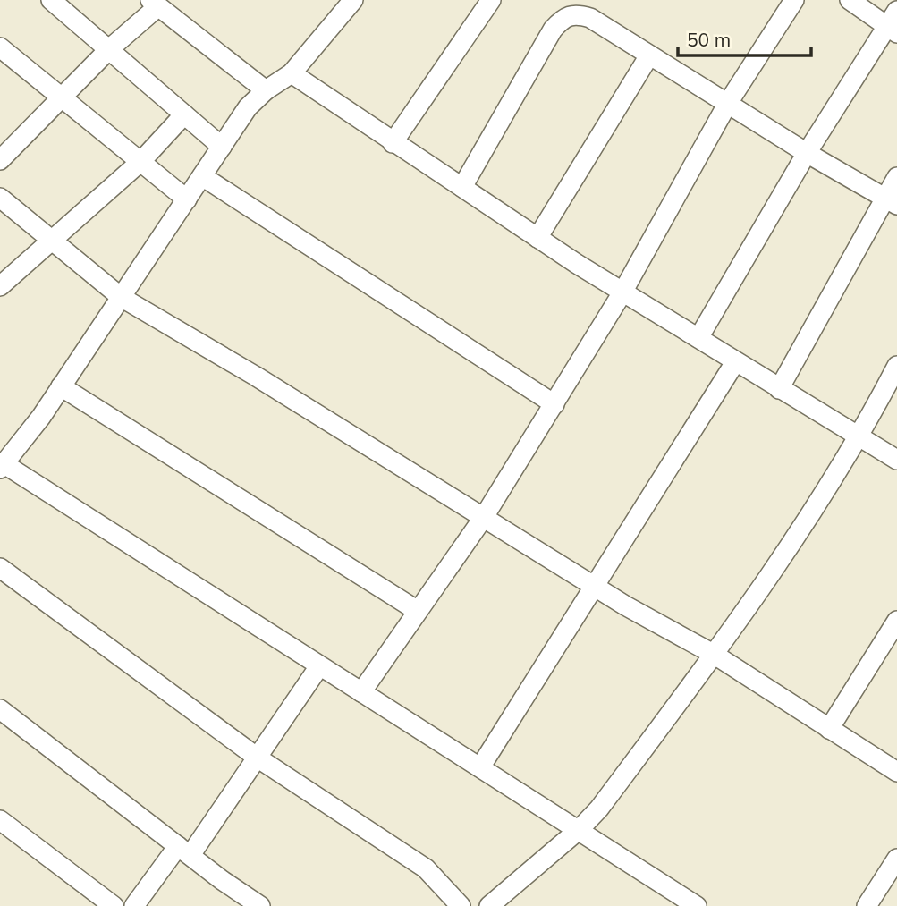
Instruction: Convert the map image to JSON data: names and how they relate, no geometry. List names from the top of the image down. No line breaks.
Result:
{"scale_bar":"50 m"}
